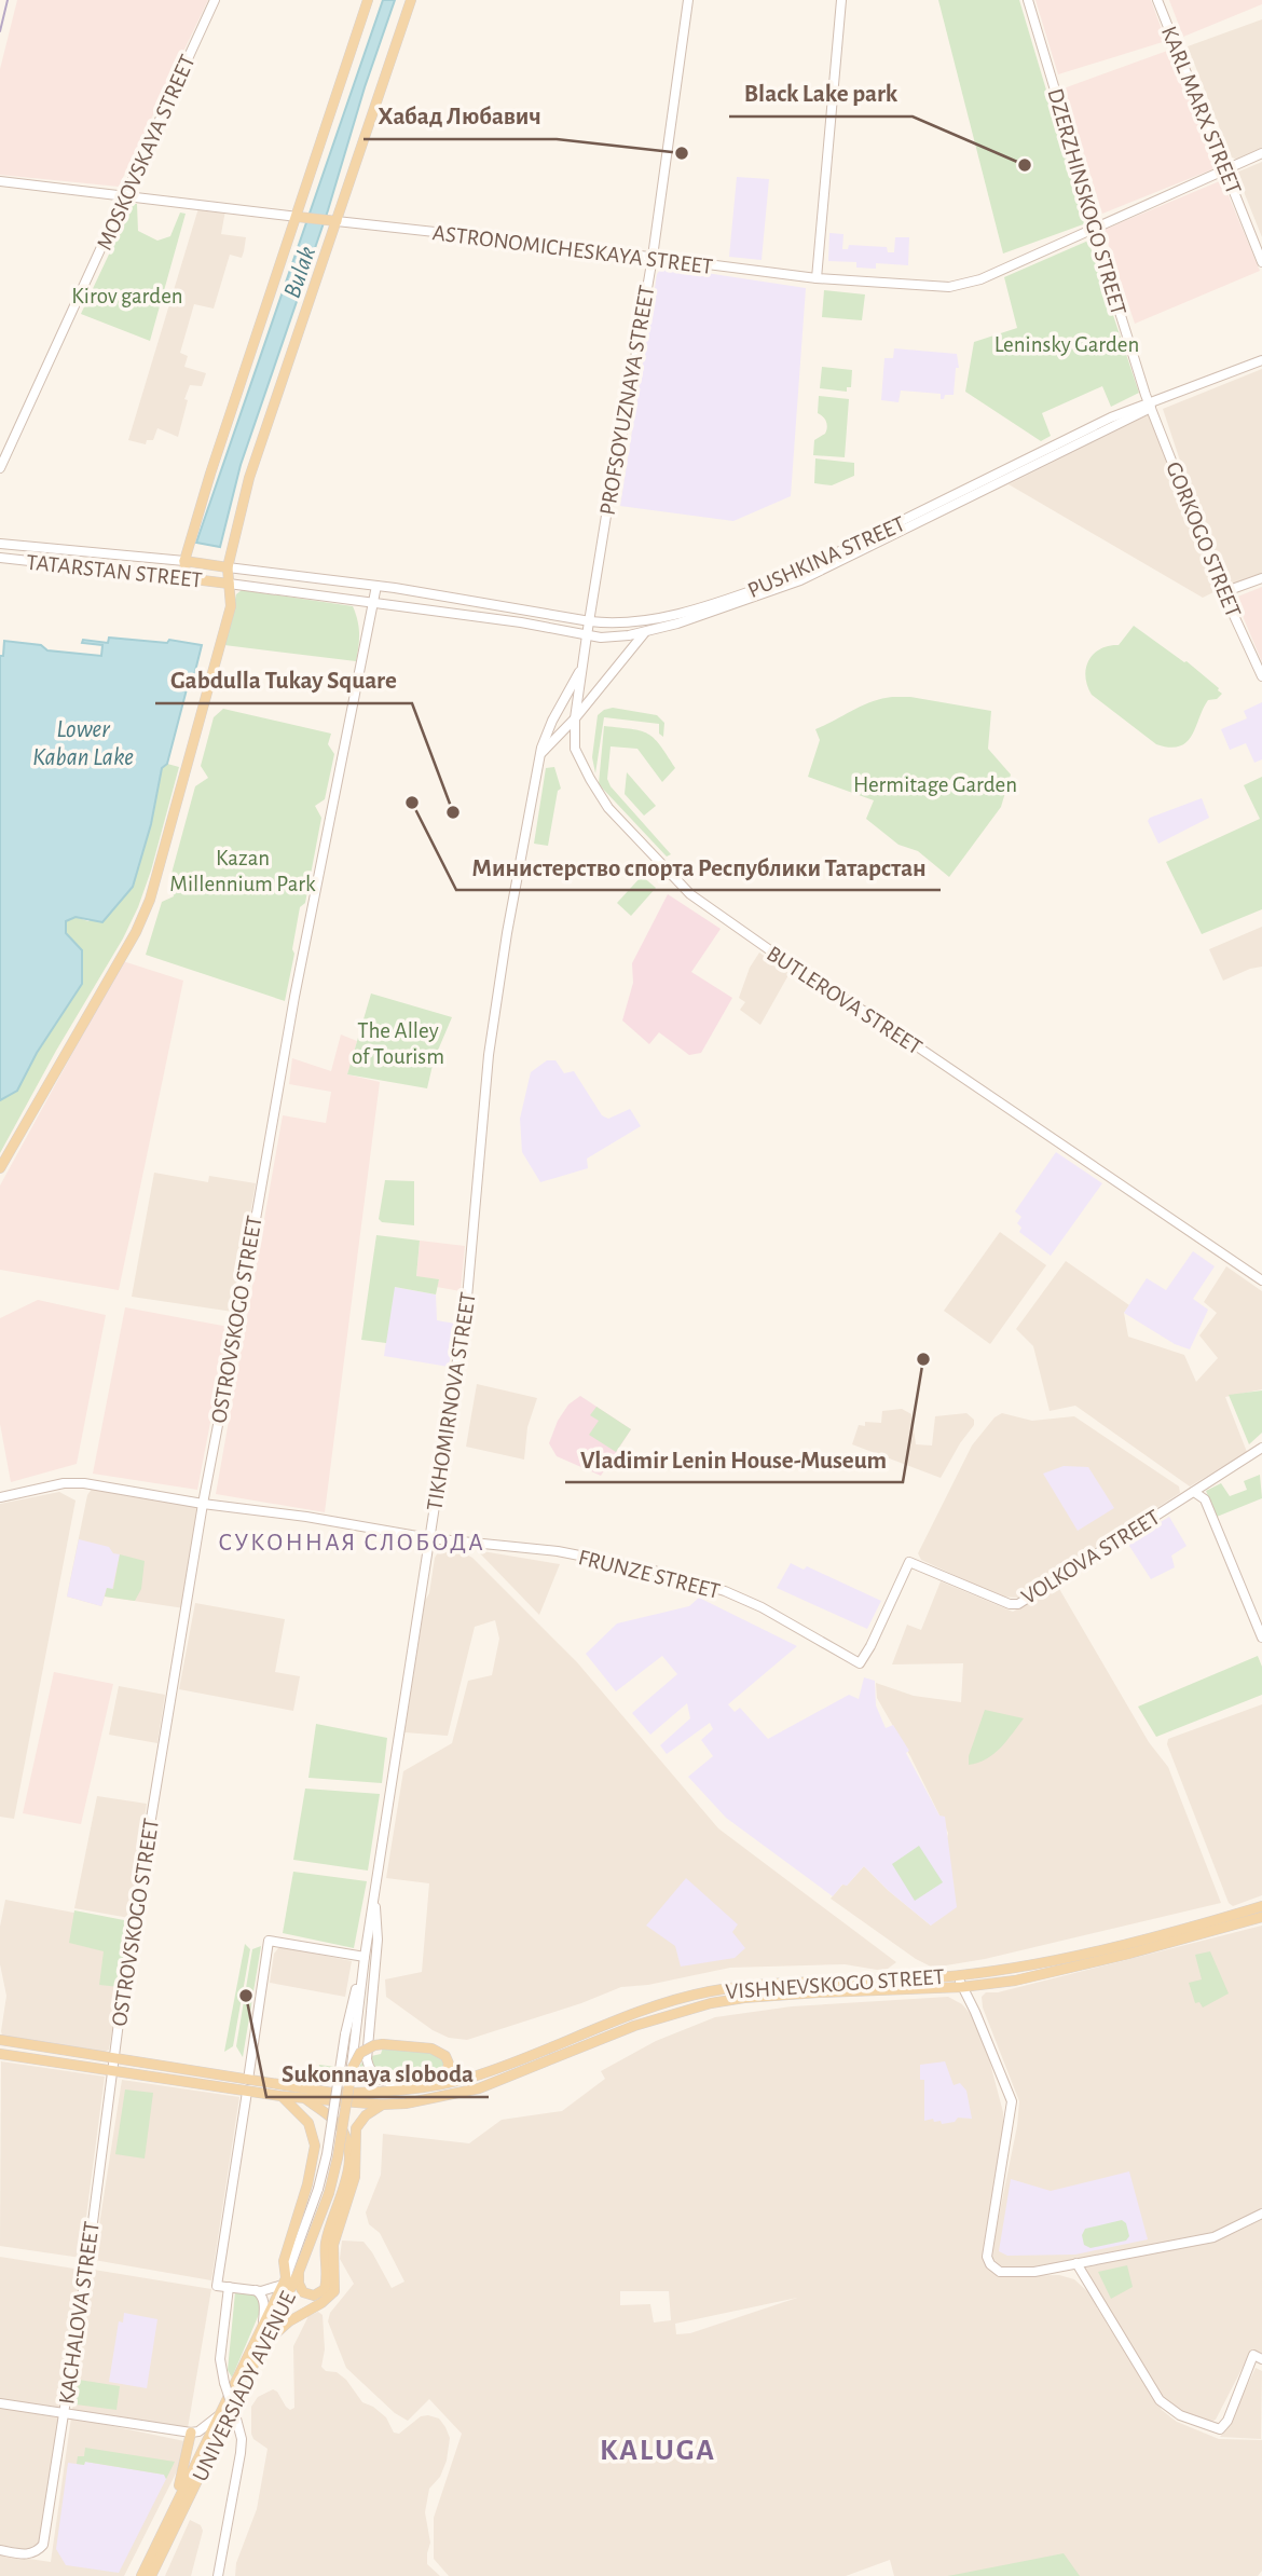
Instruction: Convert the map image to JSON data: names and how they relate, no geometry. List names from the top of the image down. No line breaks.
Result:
{"streets":{"main road":["KARL MARX STREET","MOSKOVSKAYA STREET","DZERZHINSKOGO STREET","ASTRONOMICHESKAYA STREET","PROFSOYUZNAYA STREET","GORKOGO STREET","PUSHKINA STREET","TATARSTAN STREET","BUTLEROVA STREET","OSTROVSKOGO STREET","TIKHOMIRNOVA STREET","VOLKOVA STREET","FRUNZE STREET","VISHNEVSKOGO STREET","KACHALOVA STREET","UNIVERSIADY AVENUE"]},"crossings":[["KARL MARX STREET","ASTRONOMICHESKAYA STREET"],["DZERZHINSKOGO STREET","ASTRONOMICHESKAYA STREET"],["DZERZHINSKOGO STREET","GORKOGO STREET"],["DZERZHINSKOGO STREET","PUSHKINA STREET"],["ASTRONOMICHESKAYA STREET","PROFSOYUZNAYA STREET"],["PROFSOYUZNAYA STREET","PUSHKINA STREET"],["PROFSOYUZNAYA STREET","BUTLEROVA STREET"],["GORKOGO STREET","PUSHKINA STREET"],["PUSHKINA STREET","TATARSTAN STREET"],["PUSHKINA STREET","BUTLEROVA STREET"],["PUSHKINA STREET","OSTROVSKOGO STREET"],["BUTLEROVA STREET","TIKHOMIRNOVA STREET"],["OSTROVSKOGO STREET","FRUNZE STREET"],["OSTROVSKOGO STREET","VISHNEVSKOGO STREET"],["OSTROVSKOGO STREET","KACHALOVA STREET"],["TIKHOMIRNOVA STREET","FRUNZE STREET"],["VOLKOVA STREET","FRUNZE STREET"],["VISHNEVSKOGO STREET","KACHALOVA STREET"]],"districts":["СУКОННАЯ СЛОБОДА","KALUGA"],"water":["Bulak","Lower Kaban Lake"],"parks":["Kirov garden","Leninsky Garden","Hermitage Garden","Kazan Millennium Park","The Alley of Tourism"],"places":["Хабад Любавич","Black Lake park","Министерство спорта Республики Татарстан","Gabdulla Tukay Square","Vladimir Lenin House-Museum","Sukonnaya sloboda"]}
